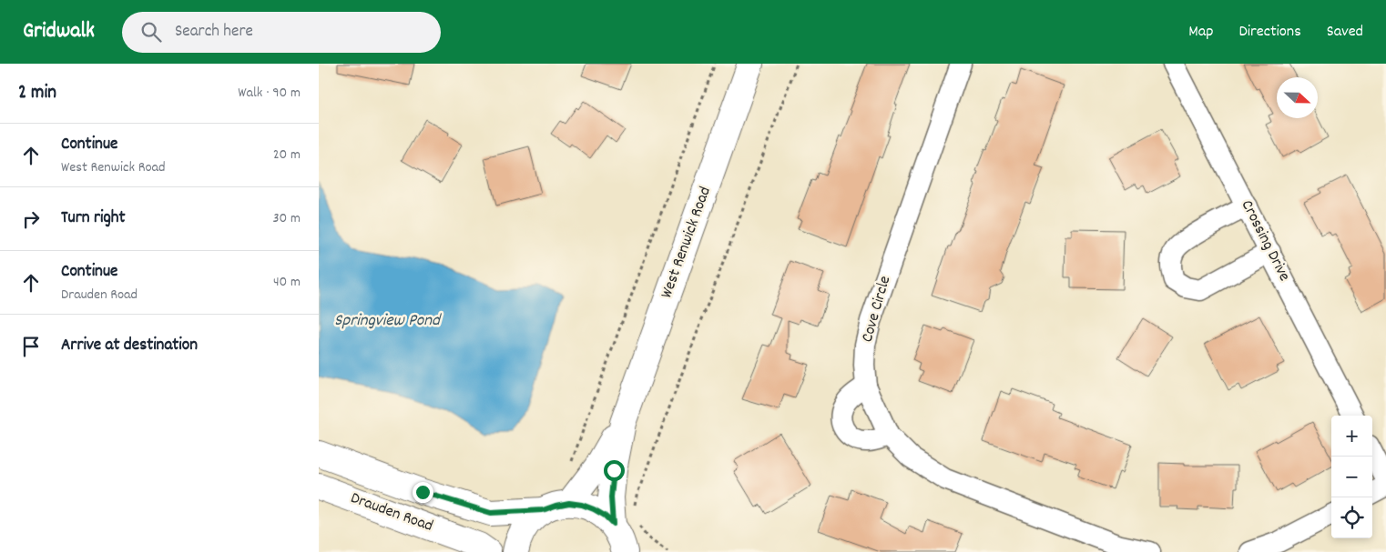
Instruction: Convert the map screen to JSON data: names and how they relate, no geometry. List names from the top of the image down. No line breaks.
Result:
{"streets":{"street":["Crossing Drive","West Renwick Road","Cove Circle","Drauden Road"]},"water":["Springview Pond"],"north":"right","page":{"header":"Gridwalk","search":"Search here","nav":["Map","Directions","Saved"],"heading":["2 min","Walk · 90 m"],"list":[["Continue","West Renwick Road","20 m"],["Turn right","30 m"],["Continue","Drauden Road","40 m"],"Arrive at destination"],"map_buttons":["+","−"]}}
